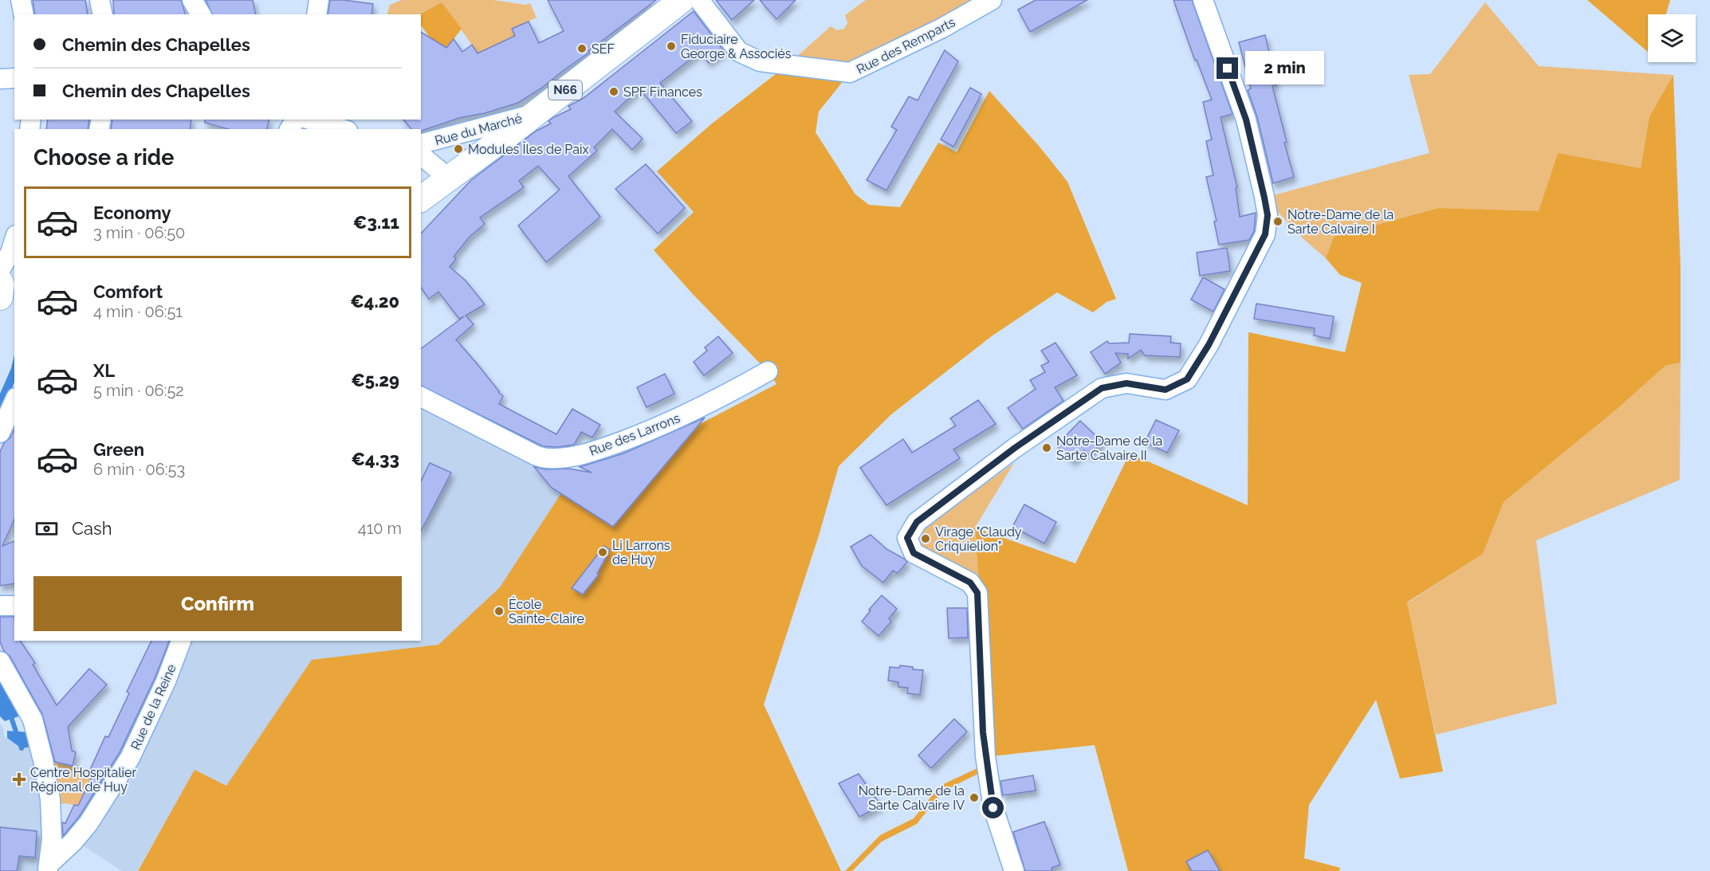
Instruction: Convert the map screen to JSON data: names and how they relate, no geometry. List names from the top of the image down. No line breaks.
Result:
{"streets":{"main road":["N66","Rue du Marché"],"street":["Rue des Remparts","Rue des Larrons","Rue de la Reine"]},"crossings":[["N66","Rue du Marché"]],"places":{"other":["Fiduciaire George & Associés","SEF","SPF Finances","Modules Îles de Paix","Notre-Dame de la Sarte Calvaire I","Notre-Dame de la Sarte Calvaire II","Virage \"Claudy Criquielion\"","Li Larrons de Huy","École Sainte-Claire","Notre-Dame de la Sarte Calvaire IV"],"health":["Centre Hospitalier Régional de Huy"]},"page":{"banner":["Chemin des Chapelles","Chemin des Chapelles"],"bubble":"2 min","heading":"Choose a ride","list":[{"name":"Economy","note":"3 min · 06:50","value":"€3.11"},{"name":"Comfort","note":"4 min · 06:51","value":"€4.20"},{"name":"XL","note":"5 min · 06:52","value":"€5.29"},{"name":"Green","note":"6 min · 06:53","value":"€4.33"}],"pay":["Cash","410 m"],"buttons":"Confirm"}}
